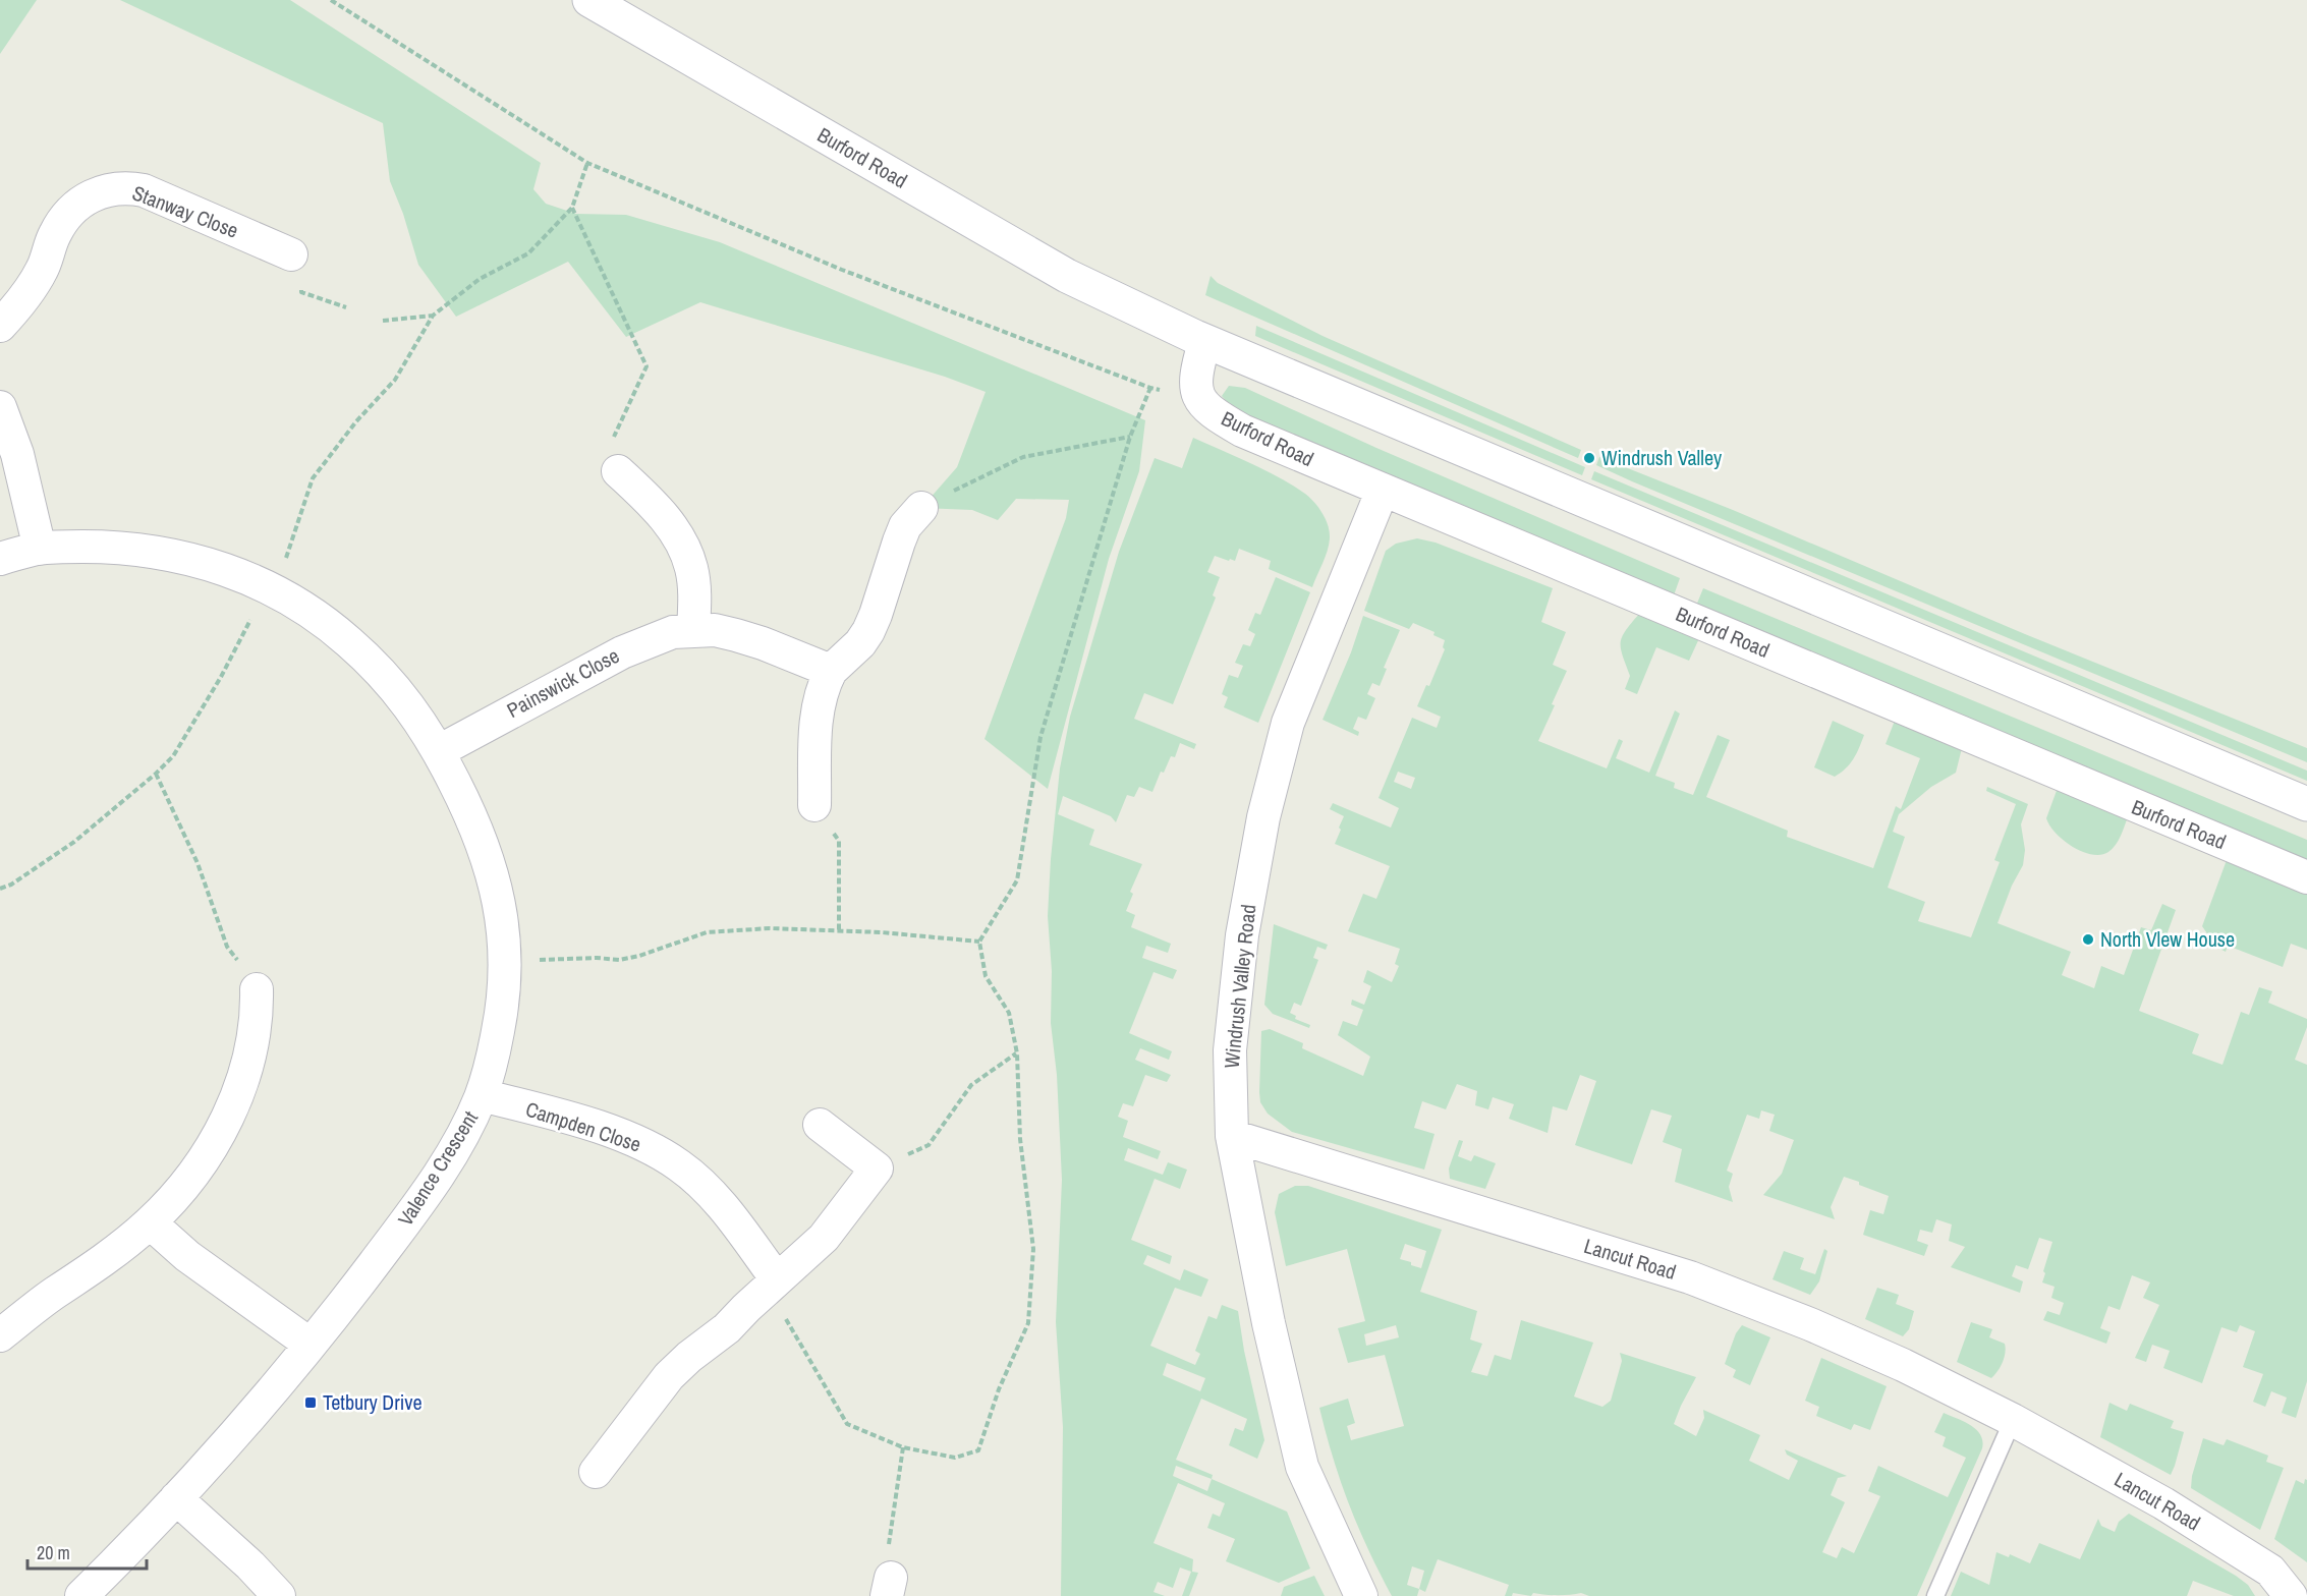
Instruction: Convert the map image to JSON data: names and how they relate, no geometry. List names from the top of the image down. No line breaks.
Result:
{"streets":{"main road":["Burford Road"],"street":["Stanway Close","Painswick Close","Windrush Valley Road","Campden Close","Valence Crescent","Lancut Road"]},"crossings":[["Burford Road","Windrush Valley Road"],["Painswick Close","Valence Crescent"],["Windrush Valley Road","Lancut Road"],["Campden Close","Valence Crescent"]],"places":{"other":["Windrush Valley","North Vlew House"],"transit":["Tetbury Drive"]},"scale_bar":"20 m"}
